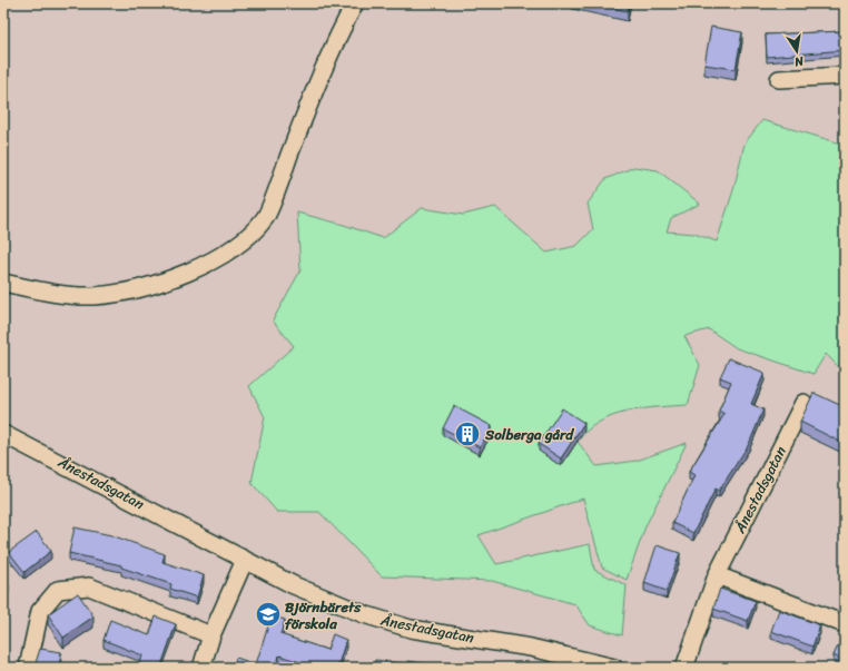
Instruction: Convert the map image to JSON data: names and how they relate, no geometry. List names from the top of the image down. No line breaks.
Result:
{"streets":{"street":["Ånestadsgatan"]},"places":{"building":["Solberga gård"],"school or university":["Björnbärets förskola"]},"north":"bottom"}
